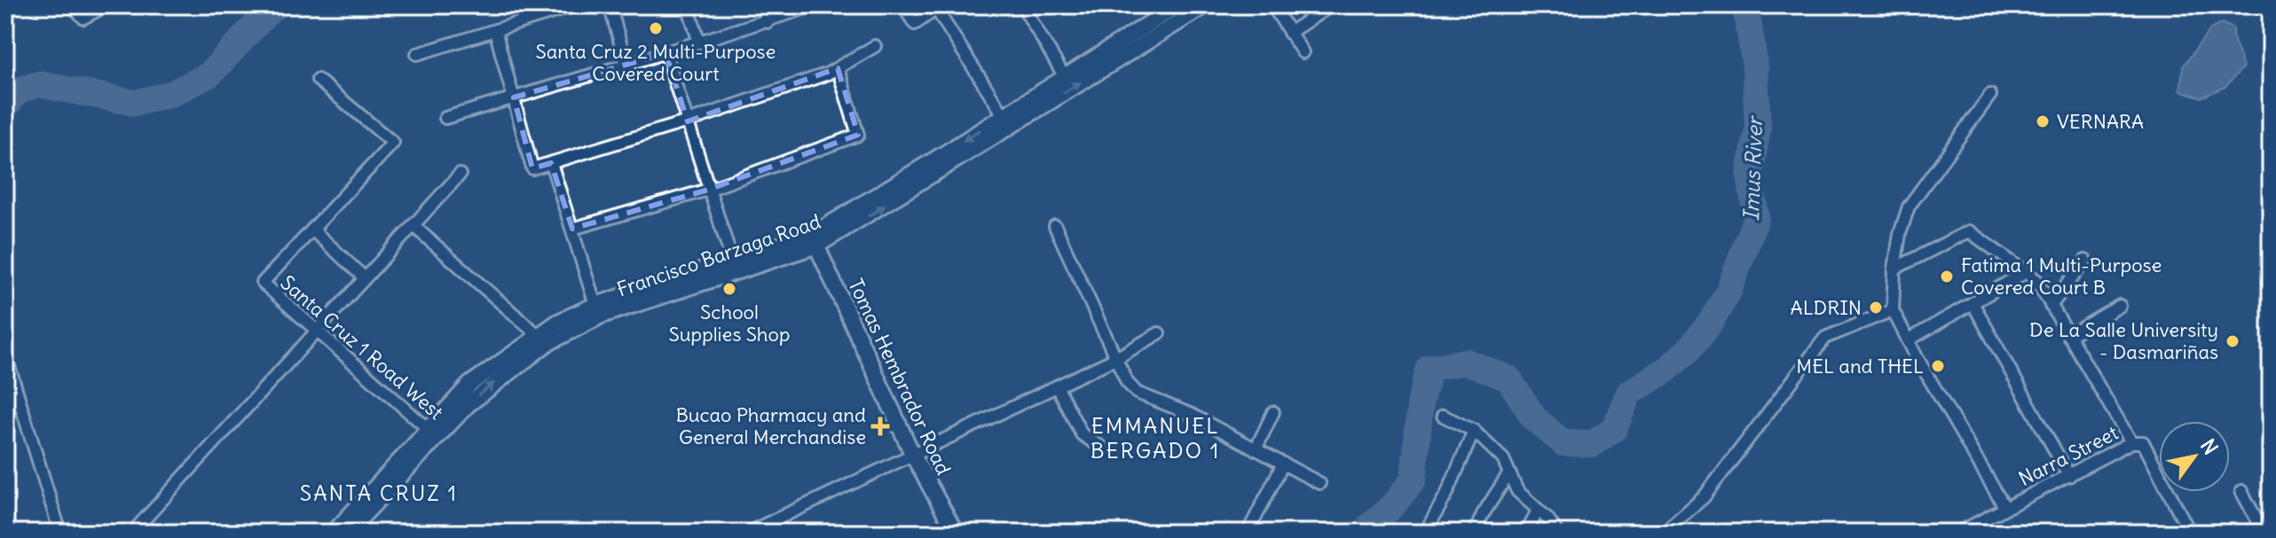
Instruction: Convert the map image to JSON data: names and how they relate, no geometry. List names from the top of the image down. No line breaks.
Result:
{"streets":{"street":["Francisco Barzaga Road","Santa Cruz 1 Road West","Tomas Hembrador Road","Narra Street"]},"crossings":[["Francisco Barzaga Road","Santa Cruz 1 Road West"],["Francisco Barzaga Road","Tomas Hembrador Road"]],"districts":["EMMANUEL BERGADO 1","SANTA CRUZ 1"],"water":["Imus River"],"places":{"other":["Santa Cruz 2 Multi-Purpose Covered Court","VERNARA","Fatima 1 Multi-Purpose Covered Court B","School Supplies Shop","ALDRIN","De La Salle University - Dasmariñas","MEL and THEL"],"health":["Bucao Pharmacy and General Merchandise"]},"north":"top right"}
